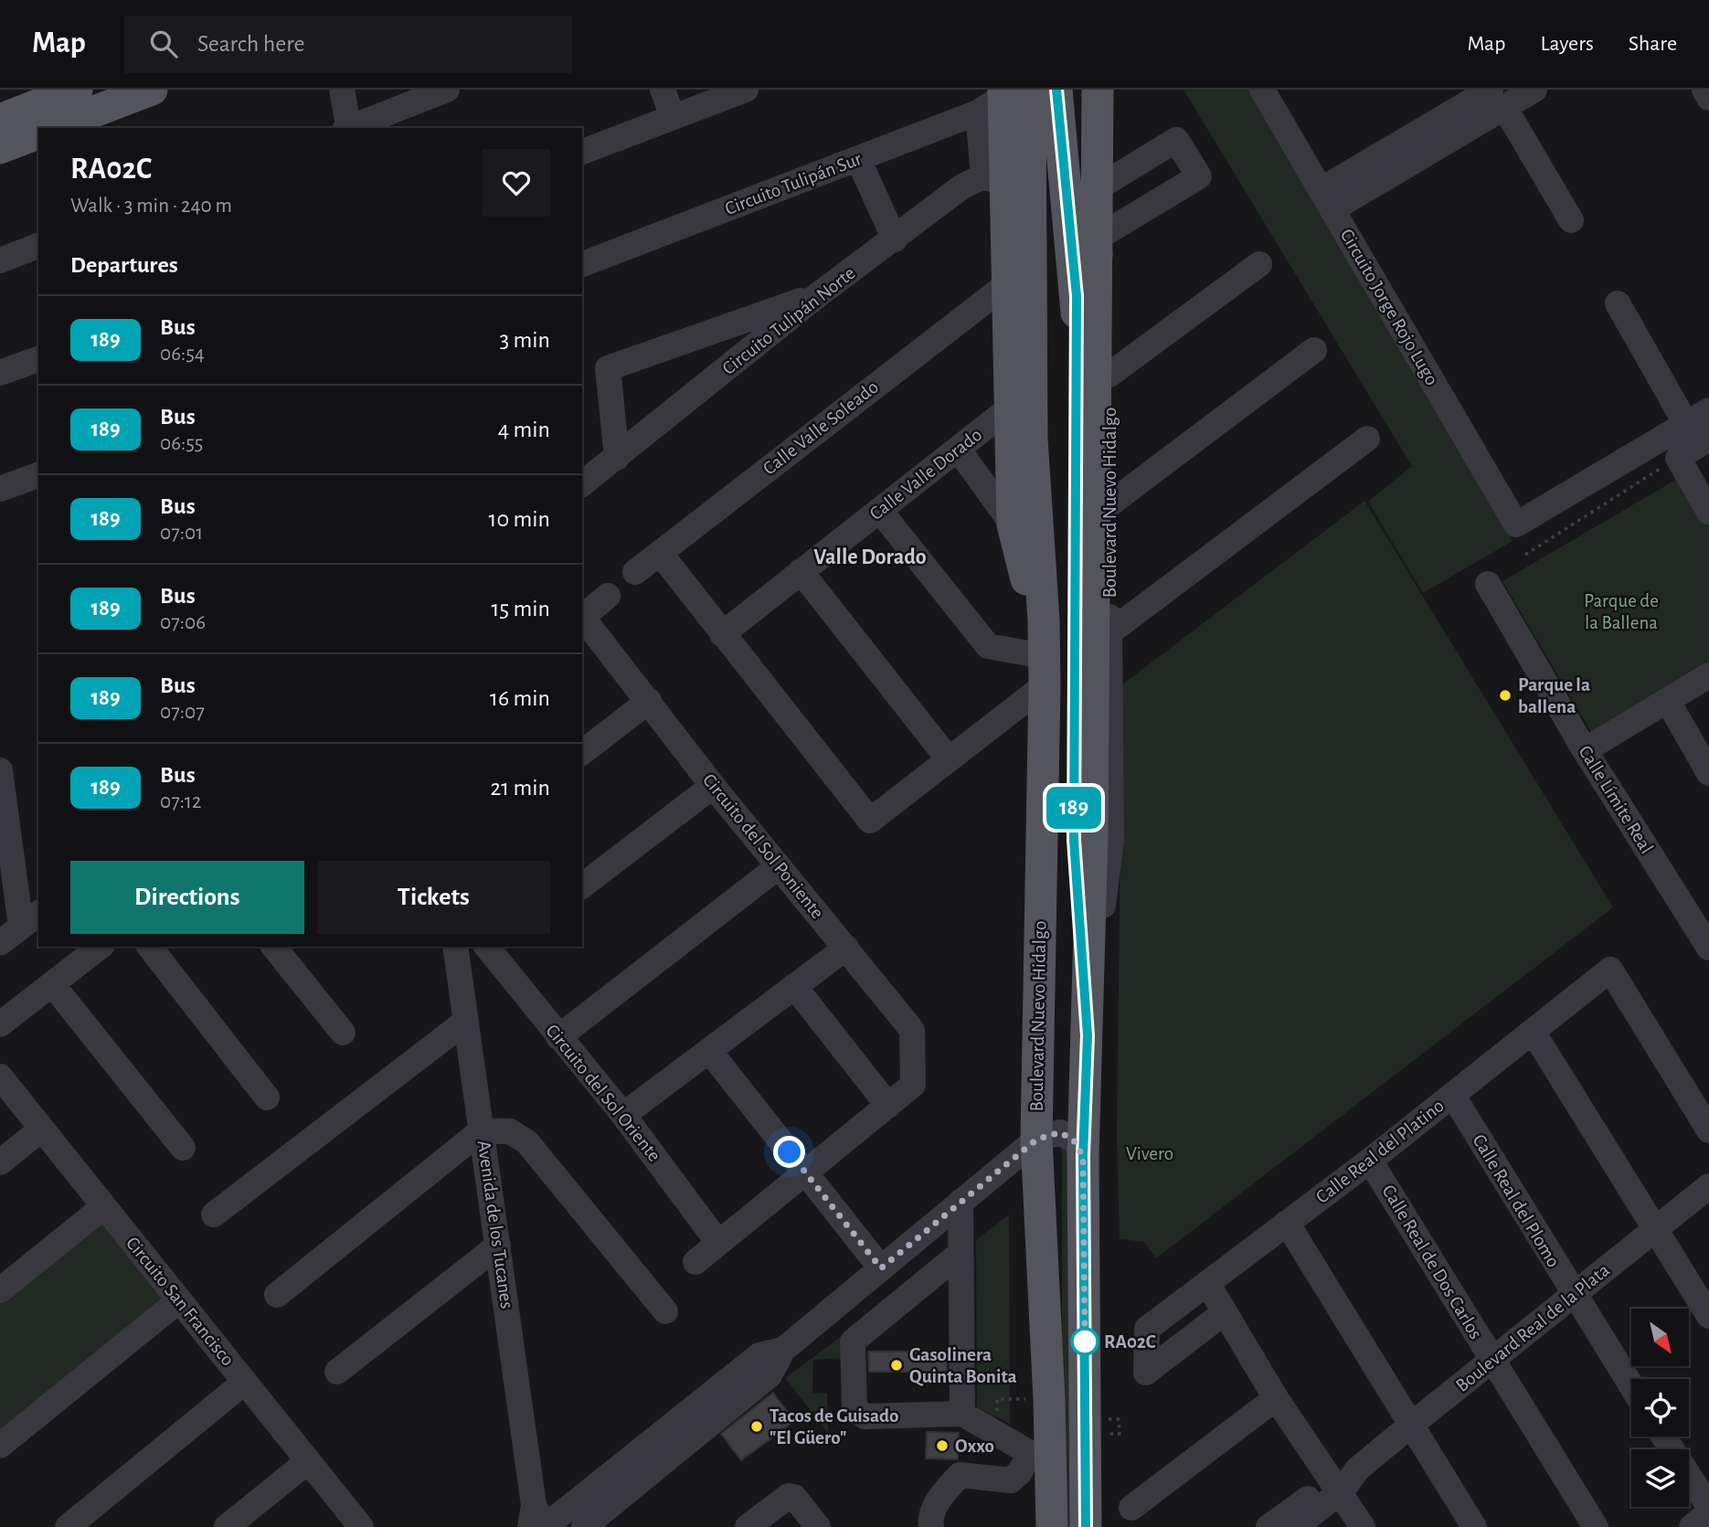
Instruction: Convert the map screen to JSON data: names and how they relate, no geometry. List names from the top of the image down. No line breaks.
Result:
{"streets":{"main road":["Boulevard Nuevo Hidalgo"],"street":["Circuito Tulipán Sur","Circuito Jorge Rojo Lugo","Circuito Tulipán Norte","Calle Valle Soleado","Calle Valle Dorado","Calle Límite Real","Circuito del Sol Poniente","Circuito del Sol Oriente","Calle Real del Platino","Calle Real del Plomo","Avenida de los Tucanes","Calle Real de Dos Carlos","Circuito San Francisco","Boulevard Real de la Plata"]},"crossings":[["Circuito Tulipán Sur","Boulevard Nuevo Hidalgo"],["Calle Real del Platino","Calle Real del Plomo"],["Calle Real del Platino","Calle Real de Dos Carlos"],["Calle Real del Plomo","Boulevard Real de la Plata"],["Calle Real de Dos Carlos","Boulevard Real de la Plata"]],"districts":["Valle Dorado"],"parks":["Parque de la Ballena","Vivero"],"places":["Parque la ballena","RA02C","Gasolinera Quinta Bonita","Tacos de Guisado \"El Güero\"","Oxxo"],"lines":["bus line 189"],"north":"bottom right","page":{"header":"Map","search":"Search here","nav":["Map","Layers","Share"],"on_map":"189","heading":[["RA02C","Walk · 3 min · 240 m"],"Departures"],"list":[{"mark":"189","name":"Bus","note":"06:54","value":"3 min"},{"mark":"189","name":"Bus","note":"06:55","value":"4 min"},{"mark":"189","name":"Bus","note":"07:01","value":"10 min"},{"mark":"189","name":"Bus","note":"07:06","value":"15 min"},{"mark":"189","name":"Bus","note":"07:07","value":"16 min"},{"mark":"189","name":"Bus","note":"07:12","value":"21 min"}],"buttons":["Directions","Tickets"]}}
